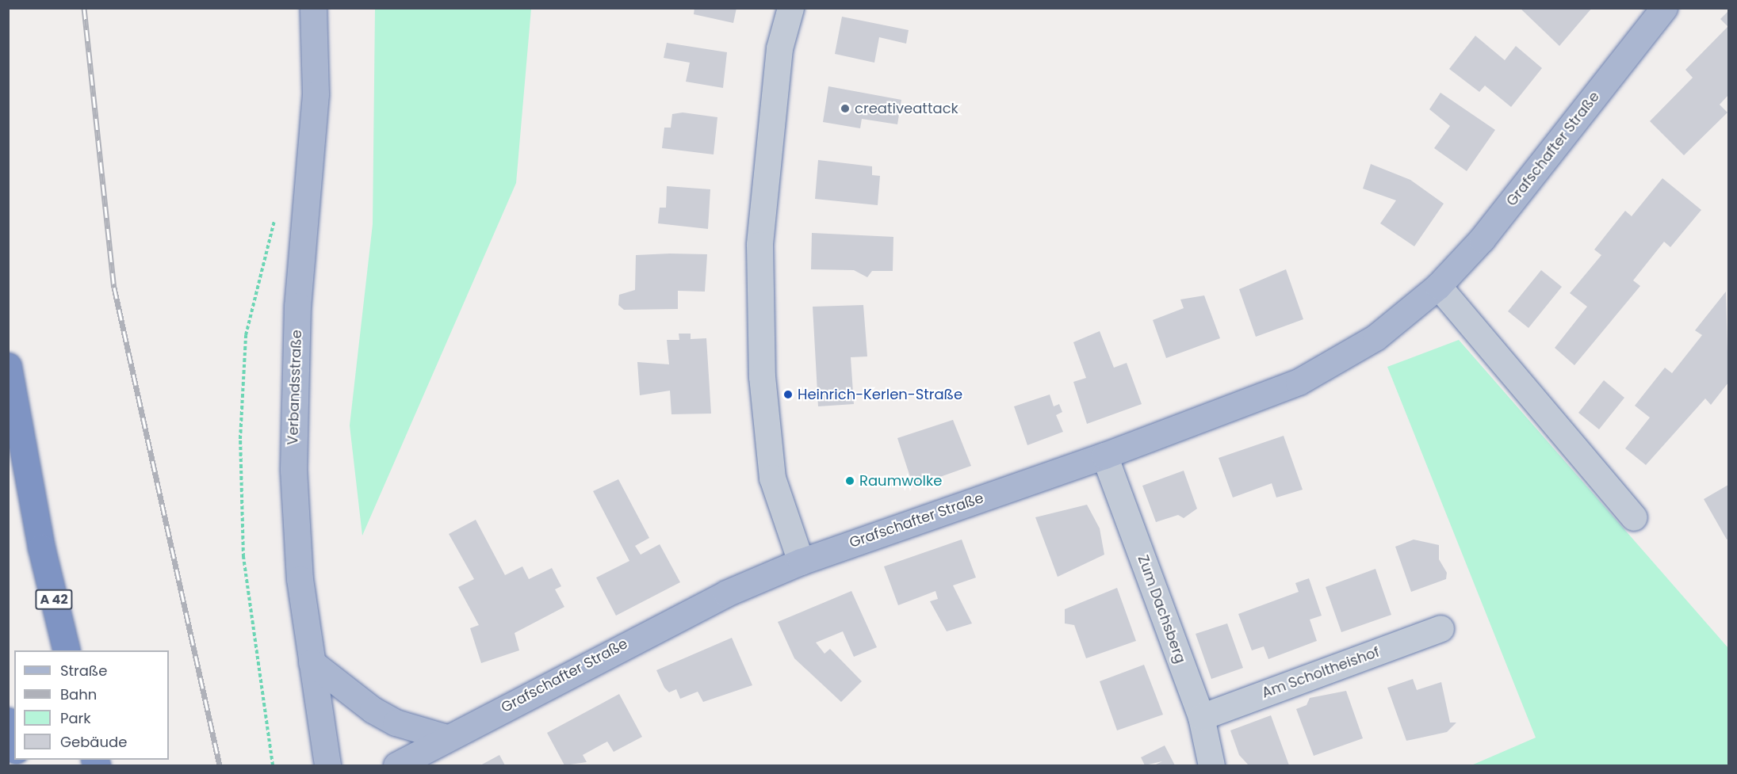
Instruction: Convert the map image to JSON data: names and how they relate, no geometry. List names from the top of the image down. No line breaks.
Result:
{"streets":{"highway":["A 42"],"main road":["Grafschafter Straße","Verbandsstraße"],"street":["Zum Dachsberg","Am Scholtheishof"]},"crossings":[["Grafschafter Straße","Zum Dachsberg"],["Zum Dachsberg","Am Scholtheishof"]],"places":["creativeattack","Heinrich-Kerlen-Straße","Raumwolke"],"legend":["Straße","Bahn","Park","Gebäude"]}
